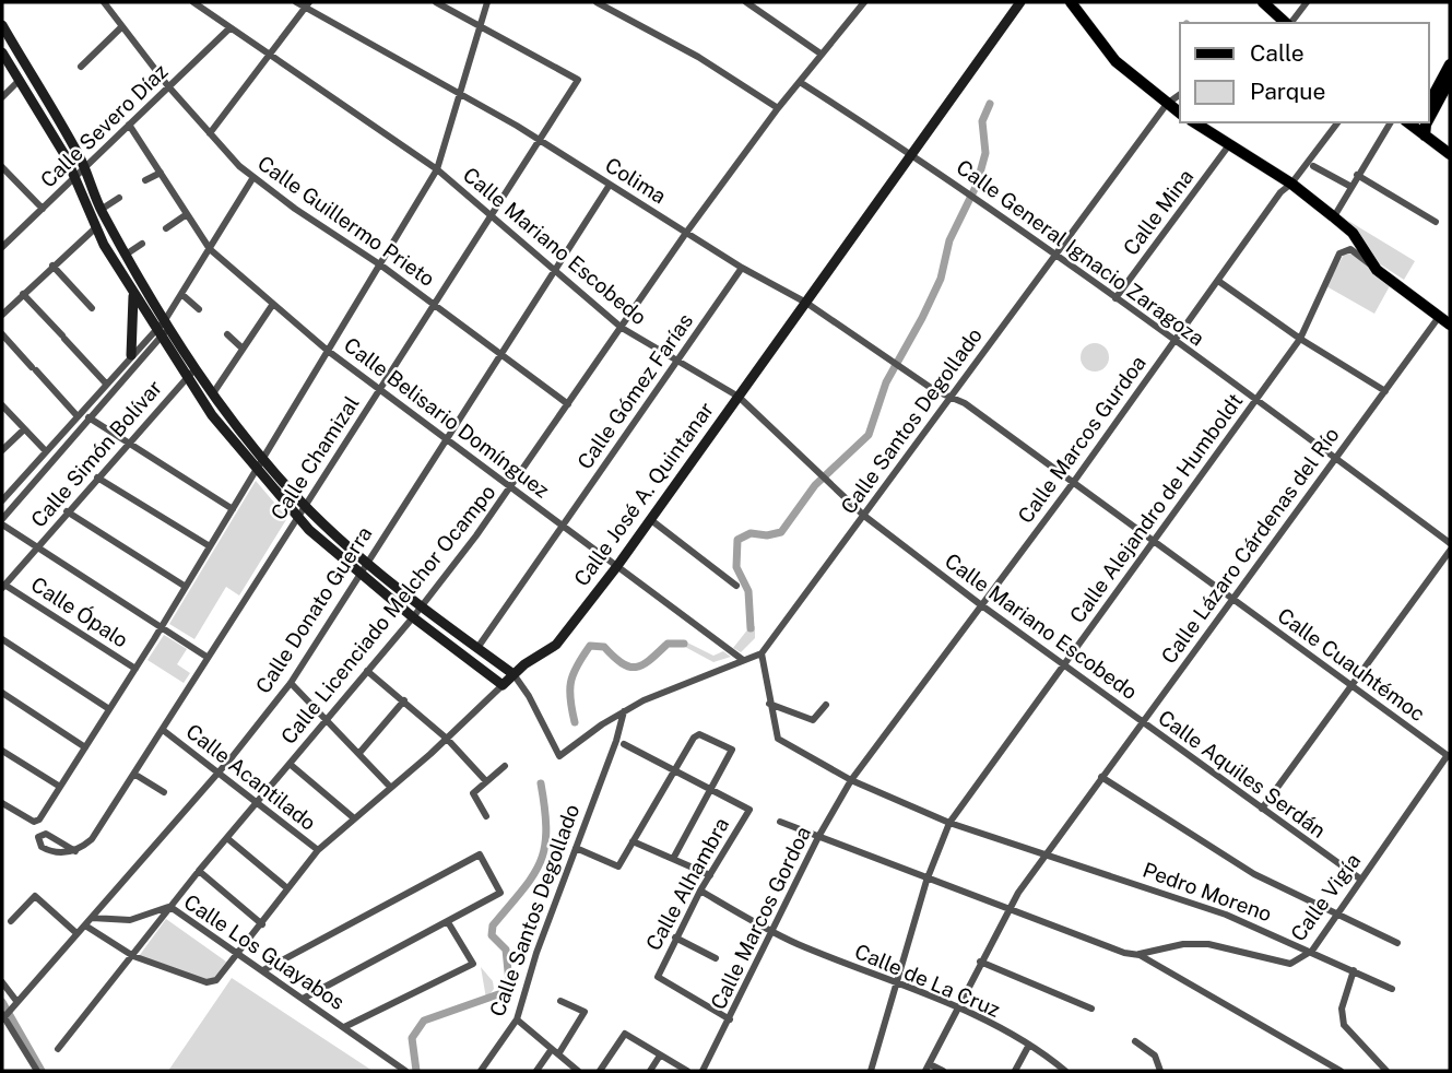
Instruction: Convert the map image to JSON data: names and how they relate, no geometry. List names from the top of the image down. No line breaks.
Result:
{"streets":{"street":["Calle Severo Díaz","Colima","Calle Mina","Calle Guillermo Prieto","Calle Mariano Escobedo","Calle General Ignacio Zaragoza","Calle Gómez Farías","Calle Belisario Domínguez","Calle Santos Degollado","Calle Marcos Gurdoa","Calle Simón Bolívar","Calle Chamizal","Calle José A. Quintanar","Calle Alejandro de Humboldt","Calle Lázaro Cárdenas del Río","Calle Donato Guerra","Calle Ópalo","Calle Licenciado Melchor Ocampo","Calle Cuauhtémoc","Calle Aquiles Serdán","Calle Acantilado","Calle Alhambra","Pedro Moreno","Calle Vigía","Calle Marcos Gordoa","Calle Los Guayabos","Calle de La Cruz"]},"crossings":[["Calle Severo Díaz","Calle Guillermo Prieto"],["Calle Severo Díaz","Calle Mariano Escobedo"],["Calle Severo Díaz","Calle Belisario Domínguez"],["Colima","Calle Gómez Farías"],["Colima","Calle Santos Degollado"],["Colima","Calle Marcos Gurdoa"],["Colima","Calle Chamizal"],["Colima","Calle José A. Quintanar"],["Colima","Calle Donato Guerra"],["Colima","Calle Licenciado Melchor Ocampo"],["Colima","Calle Cuauhtémoc"],["Calle Mina","Calle General Ignacio Zaragoza"],["Calle Guillermo Prieto","Calle Chamizal"],["Calle Guillermo Prieto","Calle Donato Guerra"],["Calle Guillermo Prieto","Calle Licenciado Melchor Ocampo"],["Calle Mariano Escobedo","Calle Gómez Farías"],["Calle Mariano Escobedo","Calle Santos Degollado"],["Calle Mariano Escobedo","Calle Marcos Gurdoa"],["Calle Mariano Escobedo","Calle Chamizal"],["Calle Mariano Escobedo","Calle José A. Quintanar"],["Calle Mariano Escobedo","Calle Alejandro de Humboldt"],["Calle Mariano Escobedo","Calle Lázaro Cárdenas del Río"],["Calle Mariano Escobedo","Calle Donato Guerra"],["Calle Mariano Escobedo","Calle Licenciado Melchor Ocampo"],["Calle Mariano Escobedo","Calle Aquiles Serdán"],["Calle General Ignacio Zaragoza","Calle Santos Degollado"],["Calle General Ignacio Zaragoza","Calle Marcos Gurdoa"],["Calle General Ignacio Zaragoza","Calle José A. Quintanar"],["Calle General Ignacio Zaragoza","Calle Alejandro de Humboldt"],["Calle General Ignacio Zaragoza","Calle Lázaro Cárdenas del Río"],["Calle General Ignacio Zaragoza","Calle Licenciado Melchor Ocampo"],["Calle Gómez Farías","Calle Belisario Domínguez"],["Calle Belisario Domínguez","Calle Chamizal"],["Calle Belisario Domínguez","Calle José A. Quintanar"],["Calle Belisario Domínguez","Calle Donato Guerra"],["Calle Belisario Domínguez","Calle Licenciado Melchor Ocampo"],["Calle Marcos Gurdoa","Calle Cuauhtémoc"],["Calle Marcos Gurdoa","Calle Marcos Gordoa"],["Calle Simón Bolívar","Calle Ópalo"],["Calle Chamizal","Calle Acantilado"],["Calle José A. Quintanar","Calle Donato Guerra"],["Calle José A. Quintanar","Calle Licenciado Melchor Ocampo"],["Calle José A. Quintanar","Calle Acantilado"],["Calle José A. Quintanar","Calle Los Guayabos"],["Calle Alejandro de Humboldt","Calle Cuauhtémoc"],["Calle Alejandro de Humboldt","Calle de La Cruz"],["Calle Lázaro Cárdenas del Río","Calle Cuauhtémoc"],["Calle Lázaro Cárdenas del Río","Calle Aquiles Serdán"],["Calle Lázaro Cárdenas del Río","Pedro Moreno"],["Calle Lázaro Cárdenas del Río","Calle de La Cruz"],["Calle Donato Guerra","Calle Acantilado"],["Calle Donato Guerra","Calle Los Guayabos"],["Calle Licenciado Melchor Ocampo","Calle Acantilado"],["Calle Licenciado Melchor Ocampo","Calle Los Guayabos"],["Calle Cuauhtémoc","Calle Vigía"],["Calle Aquiles Serdán","Calle Vigía"],["Calle Alhambra","Calle Marcos Gordoa"],["Calle Alhambra","Calle de La Cruz"],["Pedro Moreno","Calle Vigía"],["Calle Marcos Gordoa","Calle de La Cruz"]],"legend":["Calle","Parque"]}
